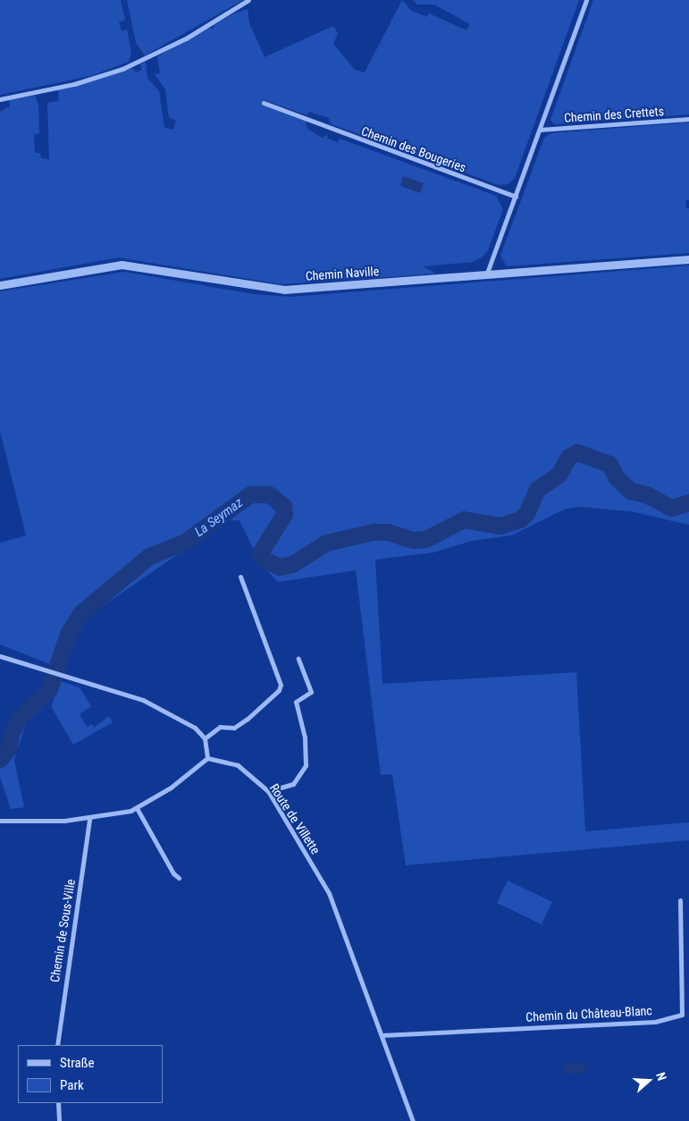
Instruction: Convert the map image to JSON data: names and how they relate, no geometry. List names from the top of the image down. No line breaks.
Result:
{"streets":{"street":["Chemin des Crettets","Chemin des Bougeries","Chemin Naville","Route de Villette","Chemin de Sous-Ville","Chemin du Château-Blanc"]},"crossings":[["Route de Villette","Chemin du Château-Blanc"]],"water":["La Seymaz"],"legend":["Straße","Park"],"north":"right"}
